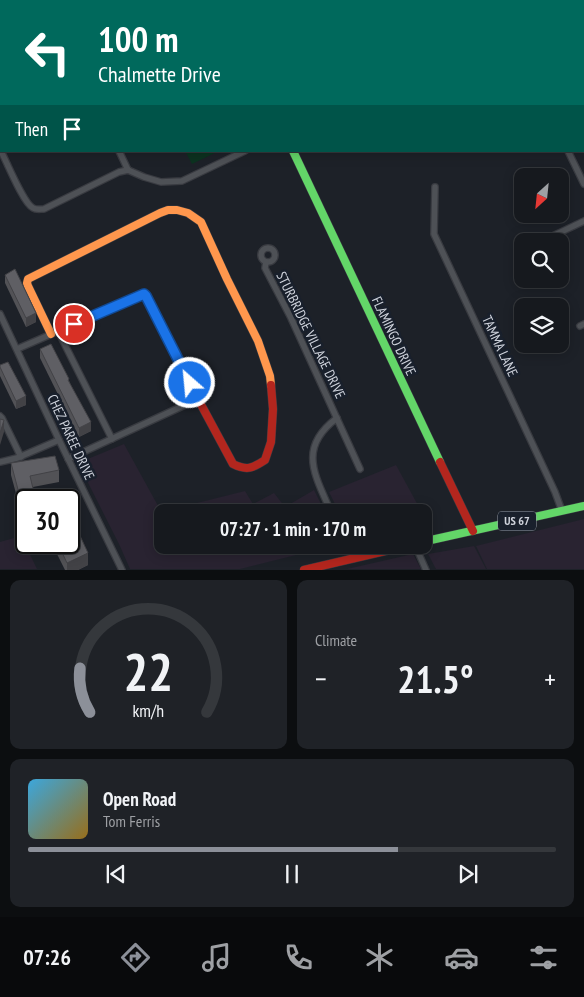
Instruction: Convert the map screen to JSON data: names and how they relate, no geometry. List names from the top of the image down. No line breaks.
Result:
{"streets":{"street":["STURBRIDGE VILLAGE DRIVE","FLAMINGO DRIVE","TAMMA LANE","CHEZ PAREE DRIVE","US 67"]},"crossings":[["FLAMINGO DRIVE","US 67"],["TAMMA LANE","US 67"]],"north":"bottom left","page":{"turn":["100 m","Chalmette Drive"],"then":"Then","limit":"30","trip":"07:27 · 1 min · 170 m","tile":"Climate","heat":["−","21.5°","+"],"song":["Open Road","Tom Ferris"],"tabs":"07:26","gauge":["22","km/h"]}}
